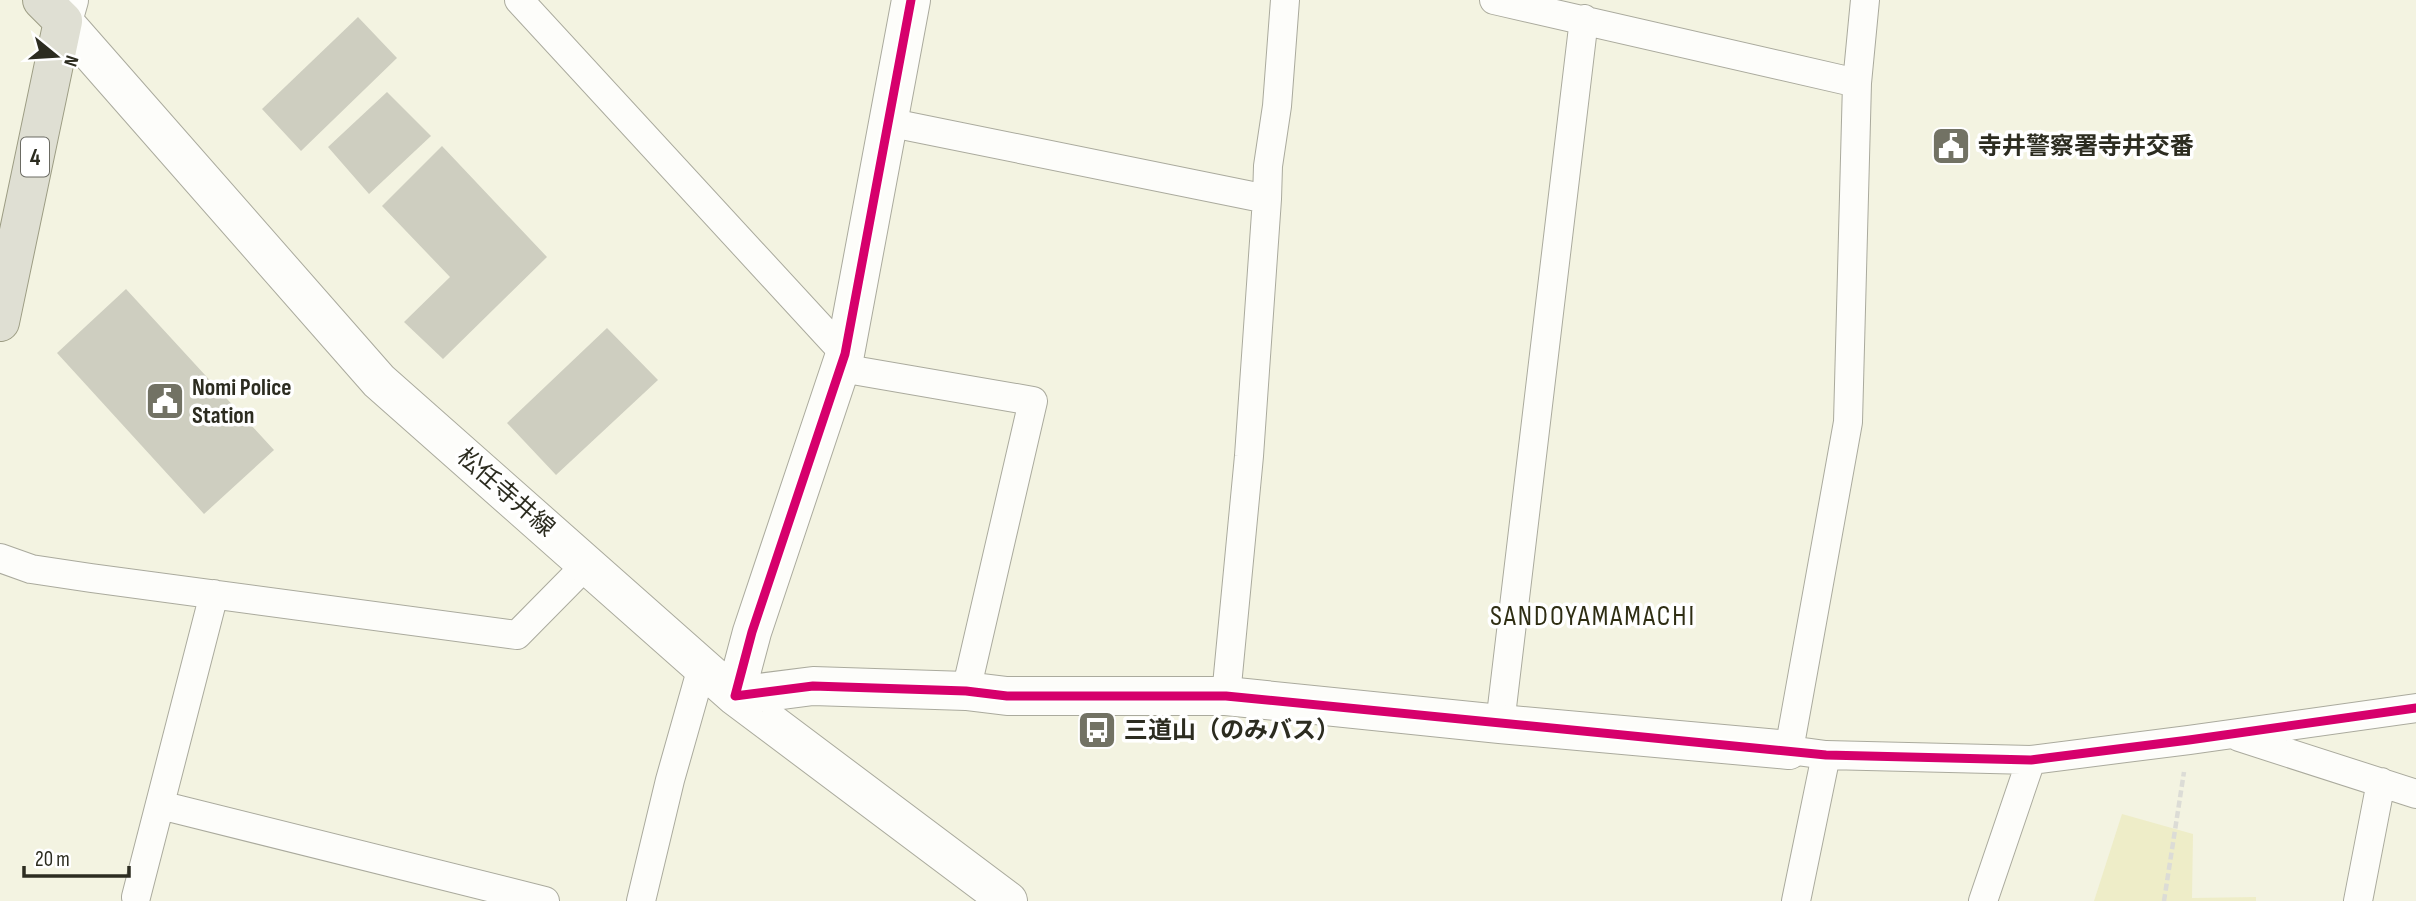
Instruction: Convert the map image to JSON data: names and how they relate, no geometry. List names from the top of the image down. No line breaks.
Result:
{"streets":{"main road":["4"],"street":["松任寺井線"]},"crossings":[["4","松任寺井線"]],"districts":["SANDOYAMAMACHI"],"places":{"public building":["寺井警察署寺井交番","Nomi Police Station"],"bus stop":["三道山（のみバス）"]},"scale_bar":"20 m","north":"right"}
